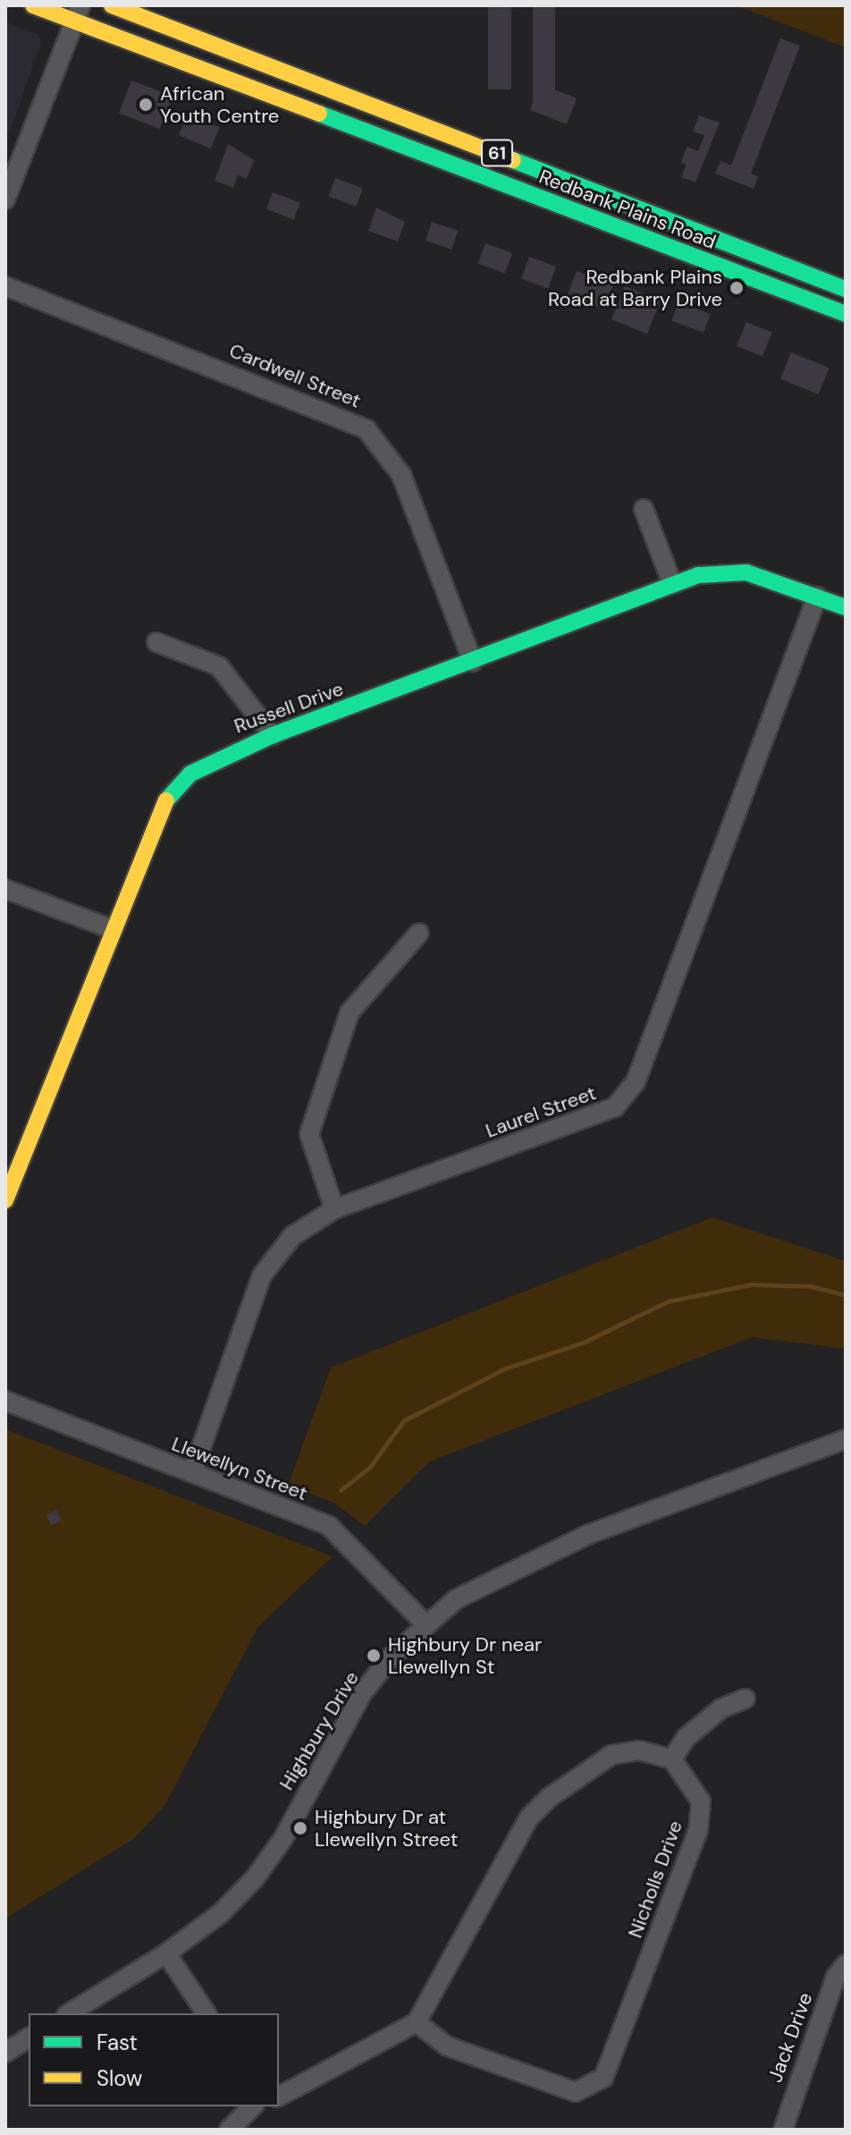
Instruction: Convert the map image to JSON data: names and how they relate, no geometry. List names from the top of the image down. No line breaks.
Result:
{"streets":{"main road":["61","Redbank Plains Road","Russell Drive"],"street":["Cardwell Street","Laurel Street","Llewellyn Street","Highbury Drive","Nicholls Drive","Jack Drive"]},"crossings":[["Cardwell Street","Russell Drive"],["Russell Drive","Laurel Street"],["Laurel Street","Llewellyn Street"],["Llewellyn Street","Highbury Drive"]],"places":["African Youth Centre","Redbank Plains Road at Barry Drive","Highbury Dr near Llewellyn St","Highbury Dr at Llewellyn Street"],"legend":["Fast","Slow"]}
